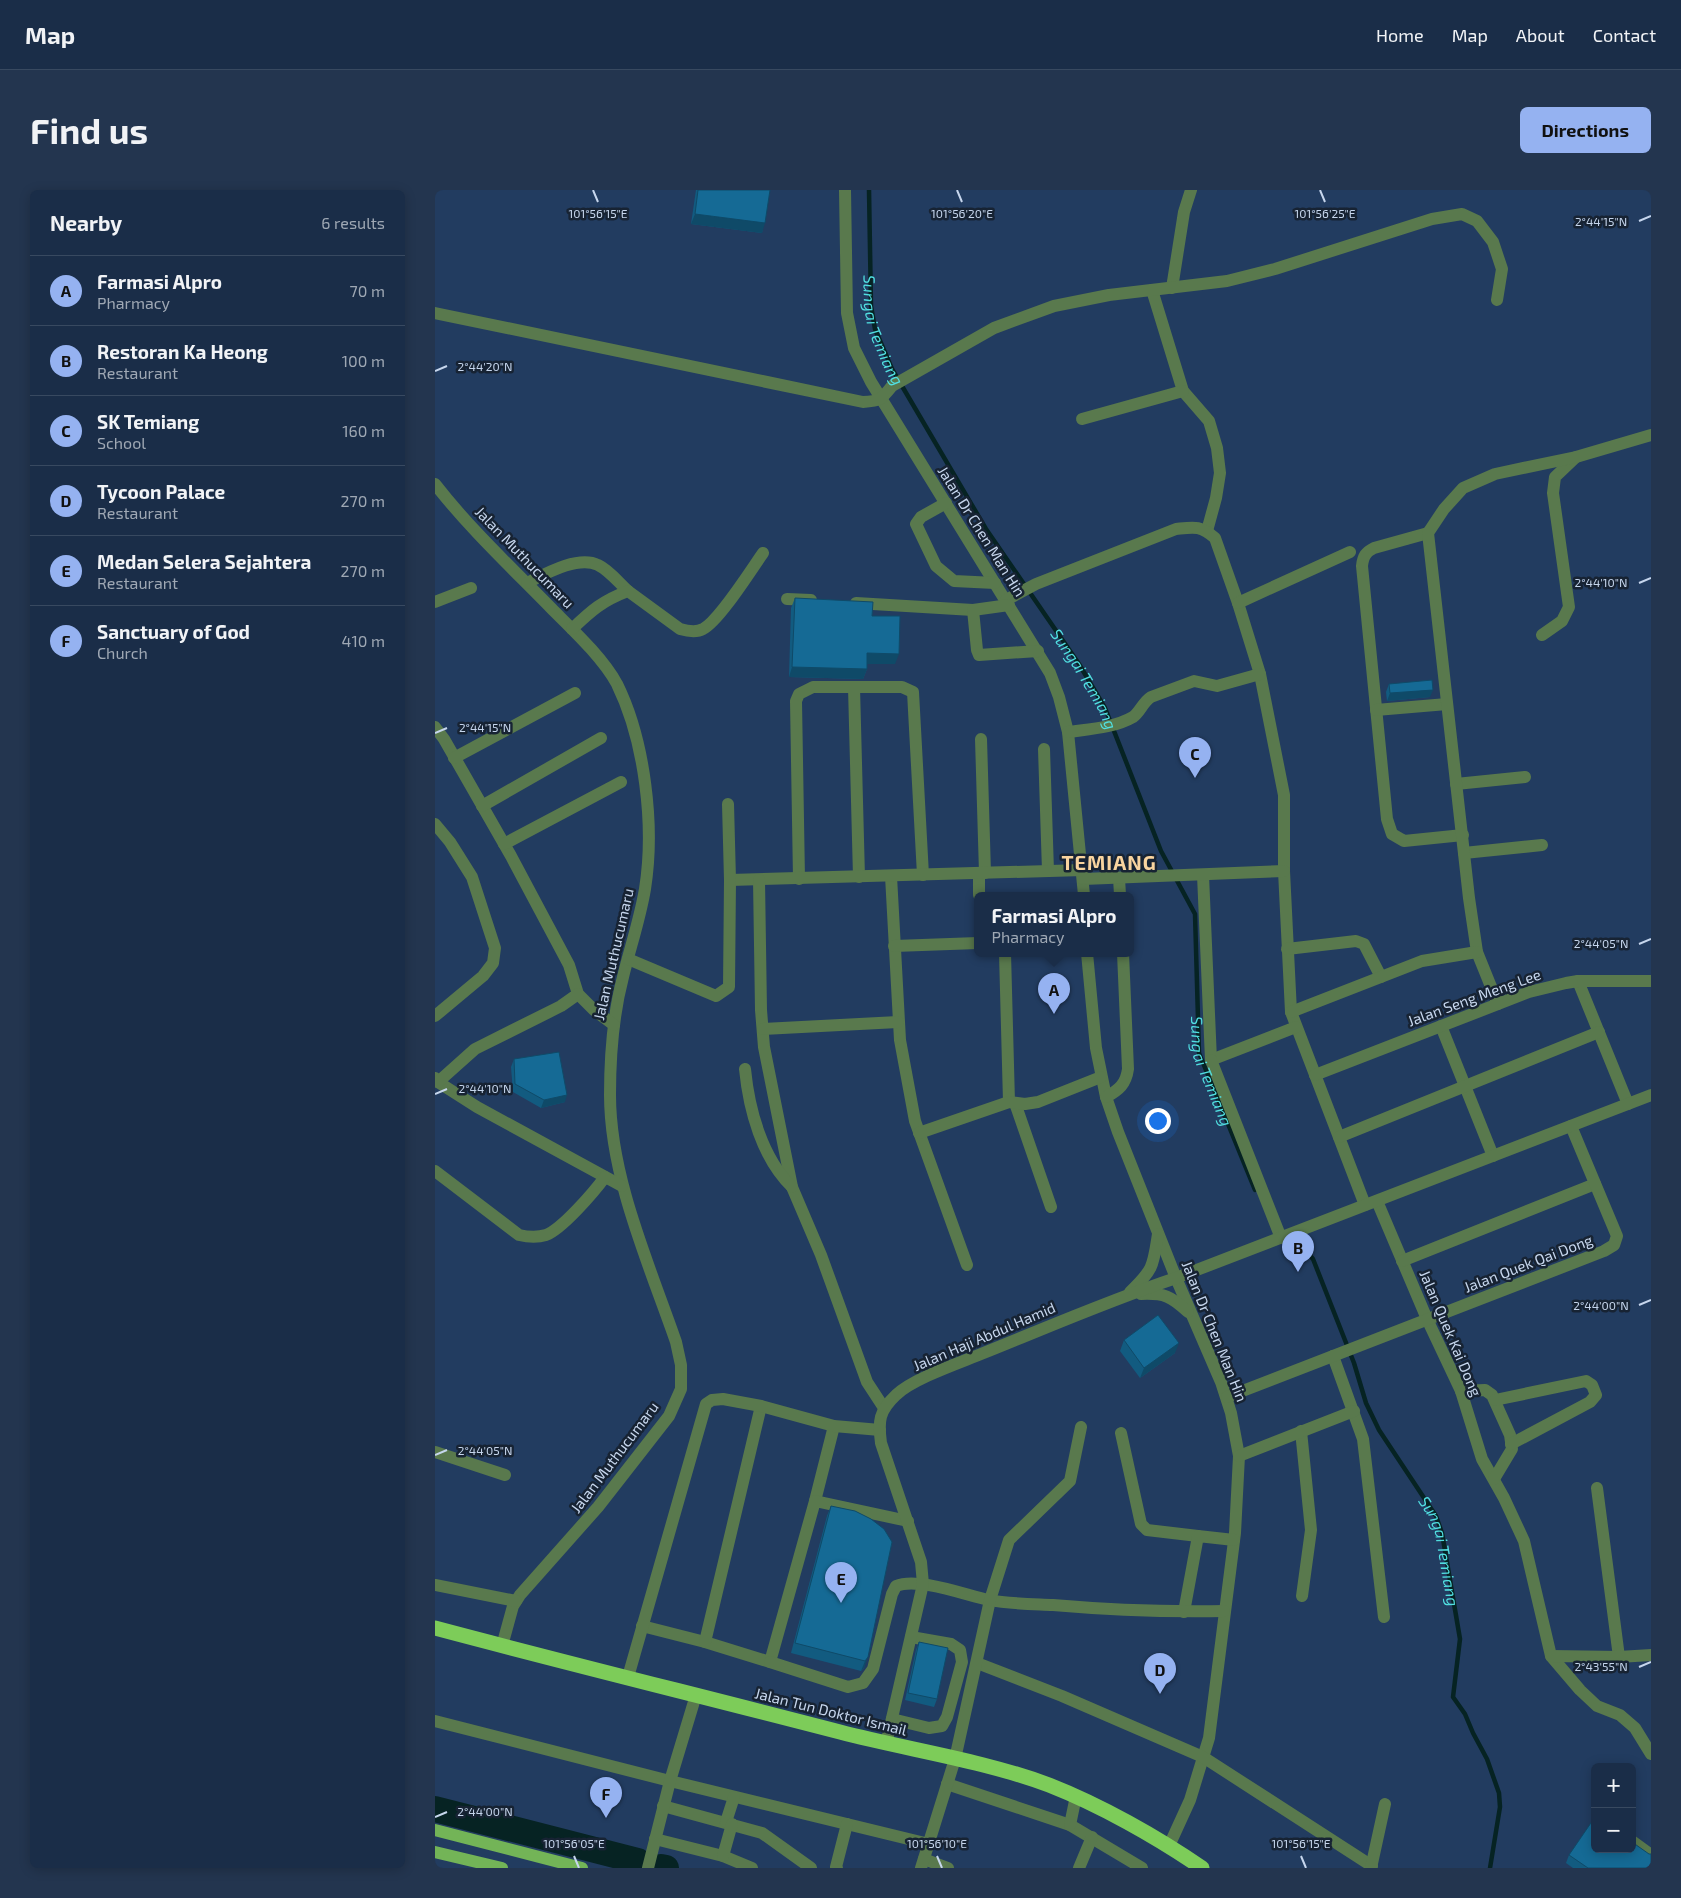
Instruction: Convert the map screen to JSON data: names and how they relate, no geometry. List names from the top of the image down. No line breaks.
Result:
{"streets":{"highway":["Jalan Tun Doktor Ismail"],"street":["Jalan Dr Chen Man Hin","Jalan Muthucumaru","Jalan Seng Meng Lee","Jalan Quek Qai Dong","Jalan Quek Kai Dong","Jalan Haji Abdul Hamid"]},"crossings":[["Jalan Dr Chen Man Hin","Jalan Quek Qai Dong"],["Jalan Dr Chen Man Hin","Jalan Haji Abdul Hamid"],["Jalan Dr Chen Man Hin","Jalan Tun Doktor Ismail"],["Jalan Muthucumaru","Jalan Tun Doktor Ismail"],["Jalan Seng Meng Lee","Jalan Quek Kai Dong"],["Jalan Quek Qai Dong","Jalan Quek Kai Dong"],["Jalan Quek Qai Dong","Jalan Haji Abdul Hamid"],["Jalan Quek Kai Dong","Jalan Haji Abdul Hamid"]],"districts":["TEMIANG"],"water":["Sungai Temiang"],"page":{"header":"Map","nav":["Home","Map","About","Contact"],"buttons":"Directions","title":"Find us","heading":["Nearby","6 results"],"list":[{"mark":"A","name":"Farmasi Alpro","note":"Pharmacy","value":"70 m"},{"mark":"B","name":"Restoran Ka Heong","note":"Restaurant","value":"100 m"},{"mark":"C","name":"SK Temiang","note":"School","value":"160 m"},{"mark":"D","name":"Tycoon Palace","note":"Restaurant","value":"270 m"},{"mark":"E","name":"Medan Selera Sejahtera","note":"Restaurant","value":"270 m"},{"mark":"F","name":"Sanctuary of God","note":"Church","value":"410 m"}],"pins":["C","A","B","E","D","F"],"popup":["Farmasi Alpro","Pharmacy"],"map_buttons":["+","−"]},"coordinates":["101°56'15\"E","101°56'20\"E","101°56'25\"E","2°44'15\"N","2°44'20\"N","2°44'10\"N","2°44'05\"N","2°44'00\"N","2°43'55\"N","101°56'05\"E","101°56'10\"E"]}
